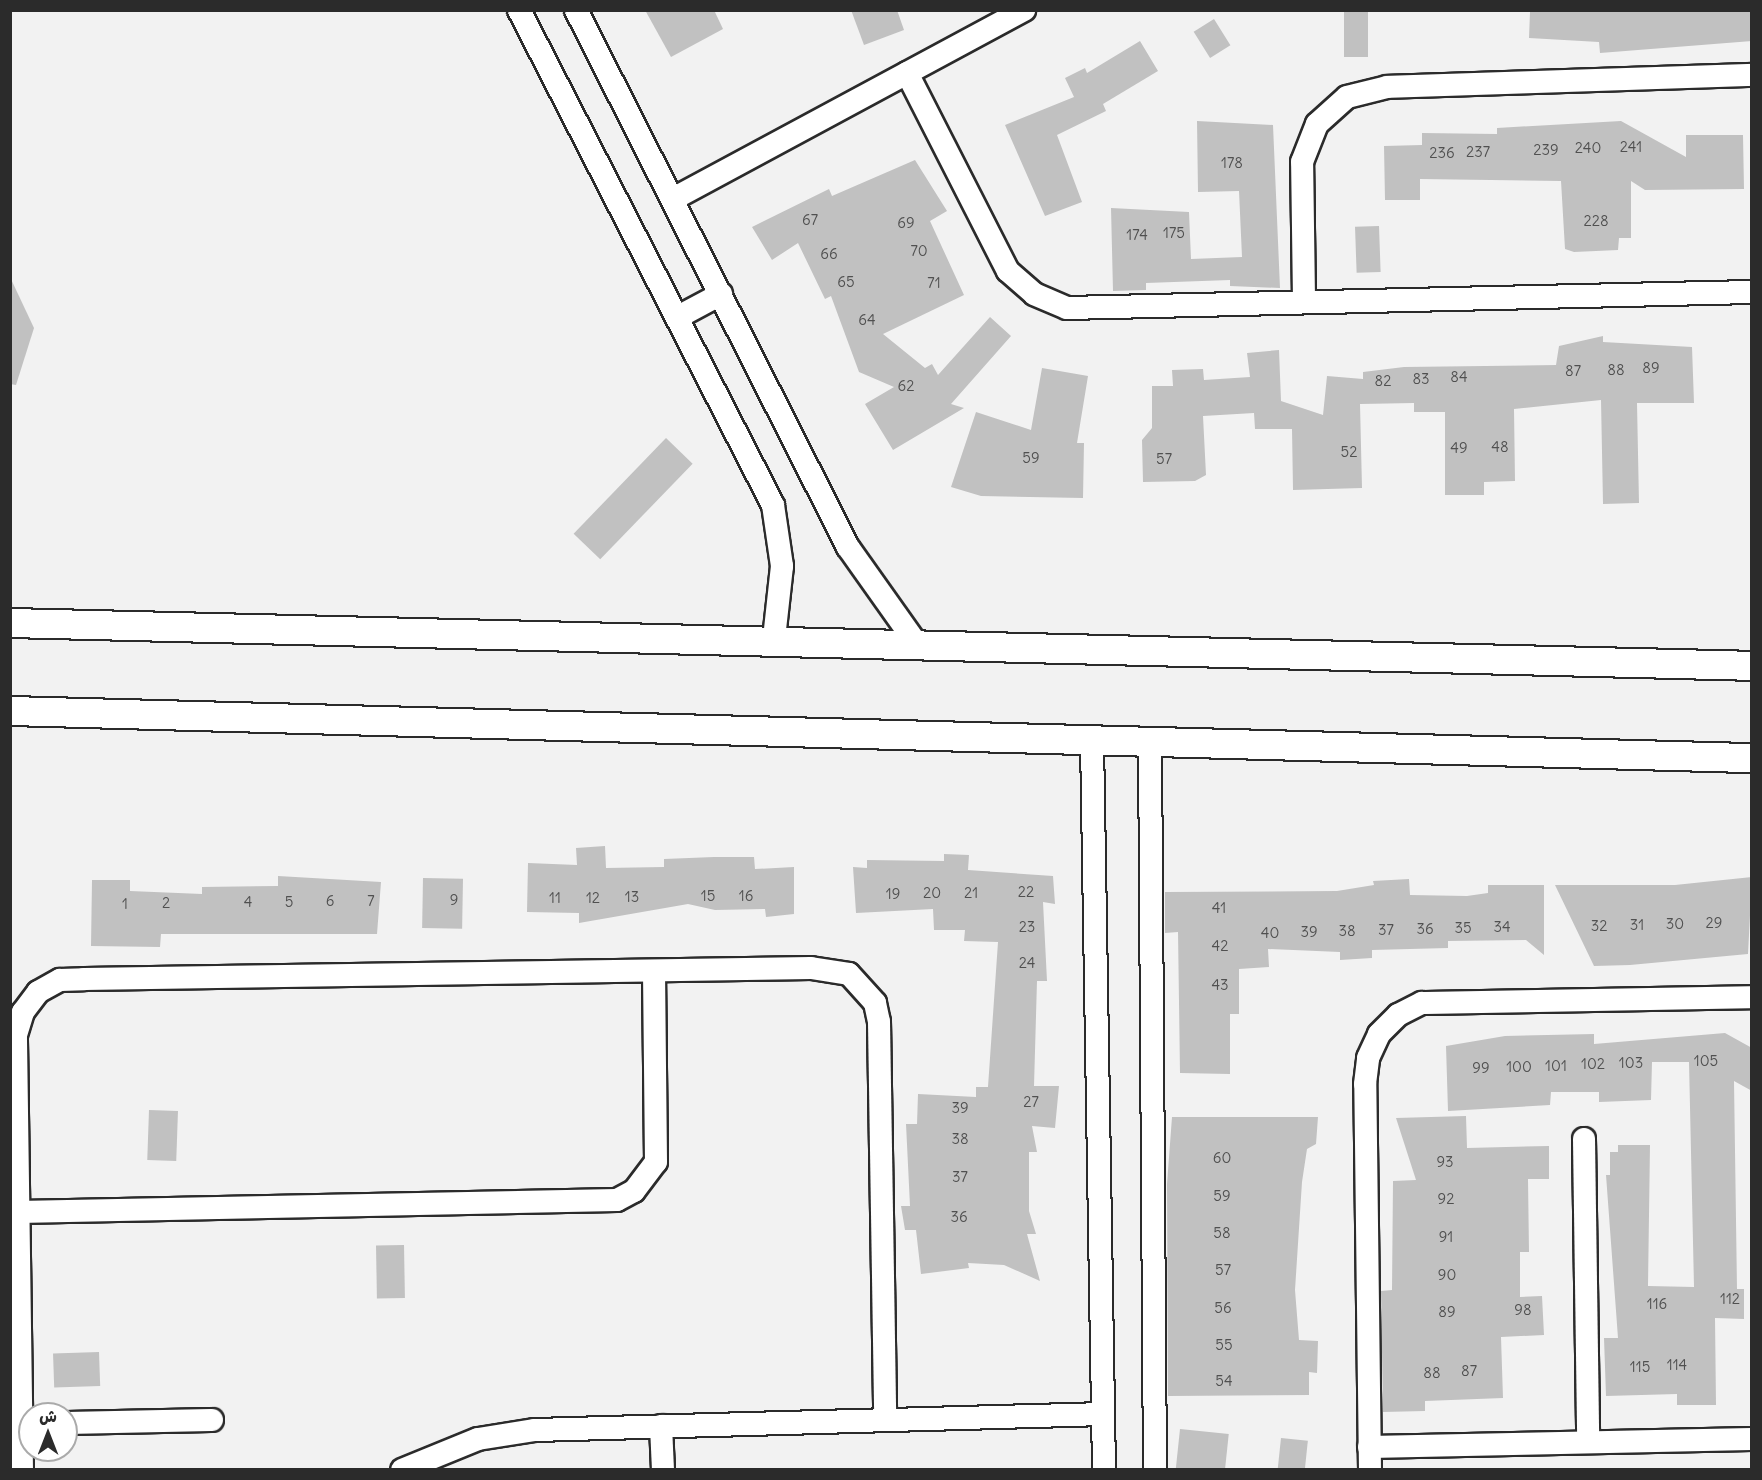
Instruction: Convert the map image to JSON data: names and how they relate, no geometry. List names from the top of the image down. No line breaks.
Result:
{"house_numbers":["241","240","239","237","236","178","67","228","69","175","174","70","66","65","71","64","89","88","87","84","83","82","62","48","49","52","59","57","22","20","21","19","15","16","13","11","12","9","6","7","4","5","2","1","41","29","30","31","32","23","34","35","36","37","38","39","40","42","24","43","105","103","102","101","100","99","27","39","38","60","93","37","59","92","36","58","91","57","90","112","116","56","98","89","55","114","115","87","88","54"],"north":"top"}
